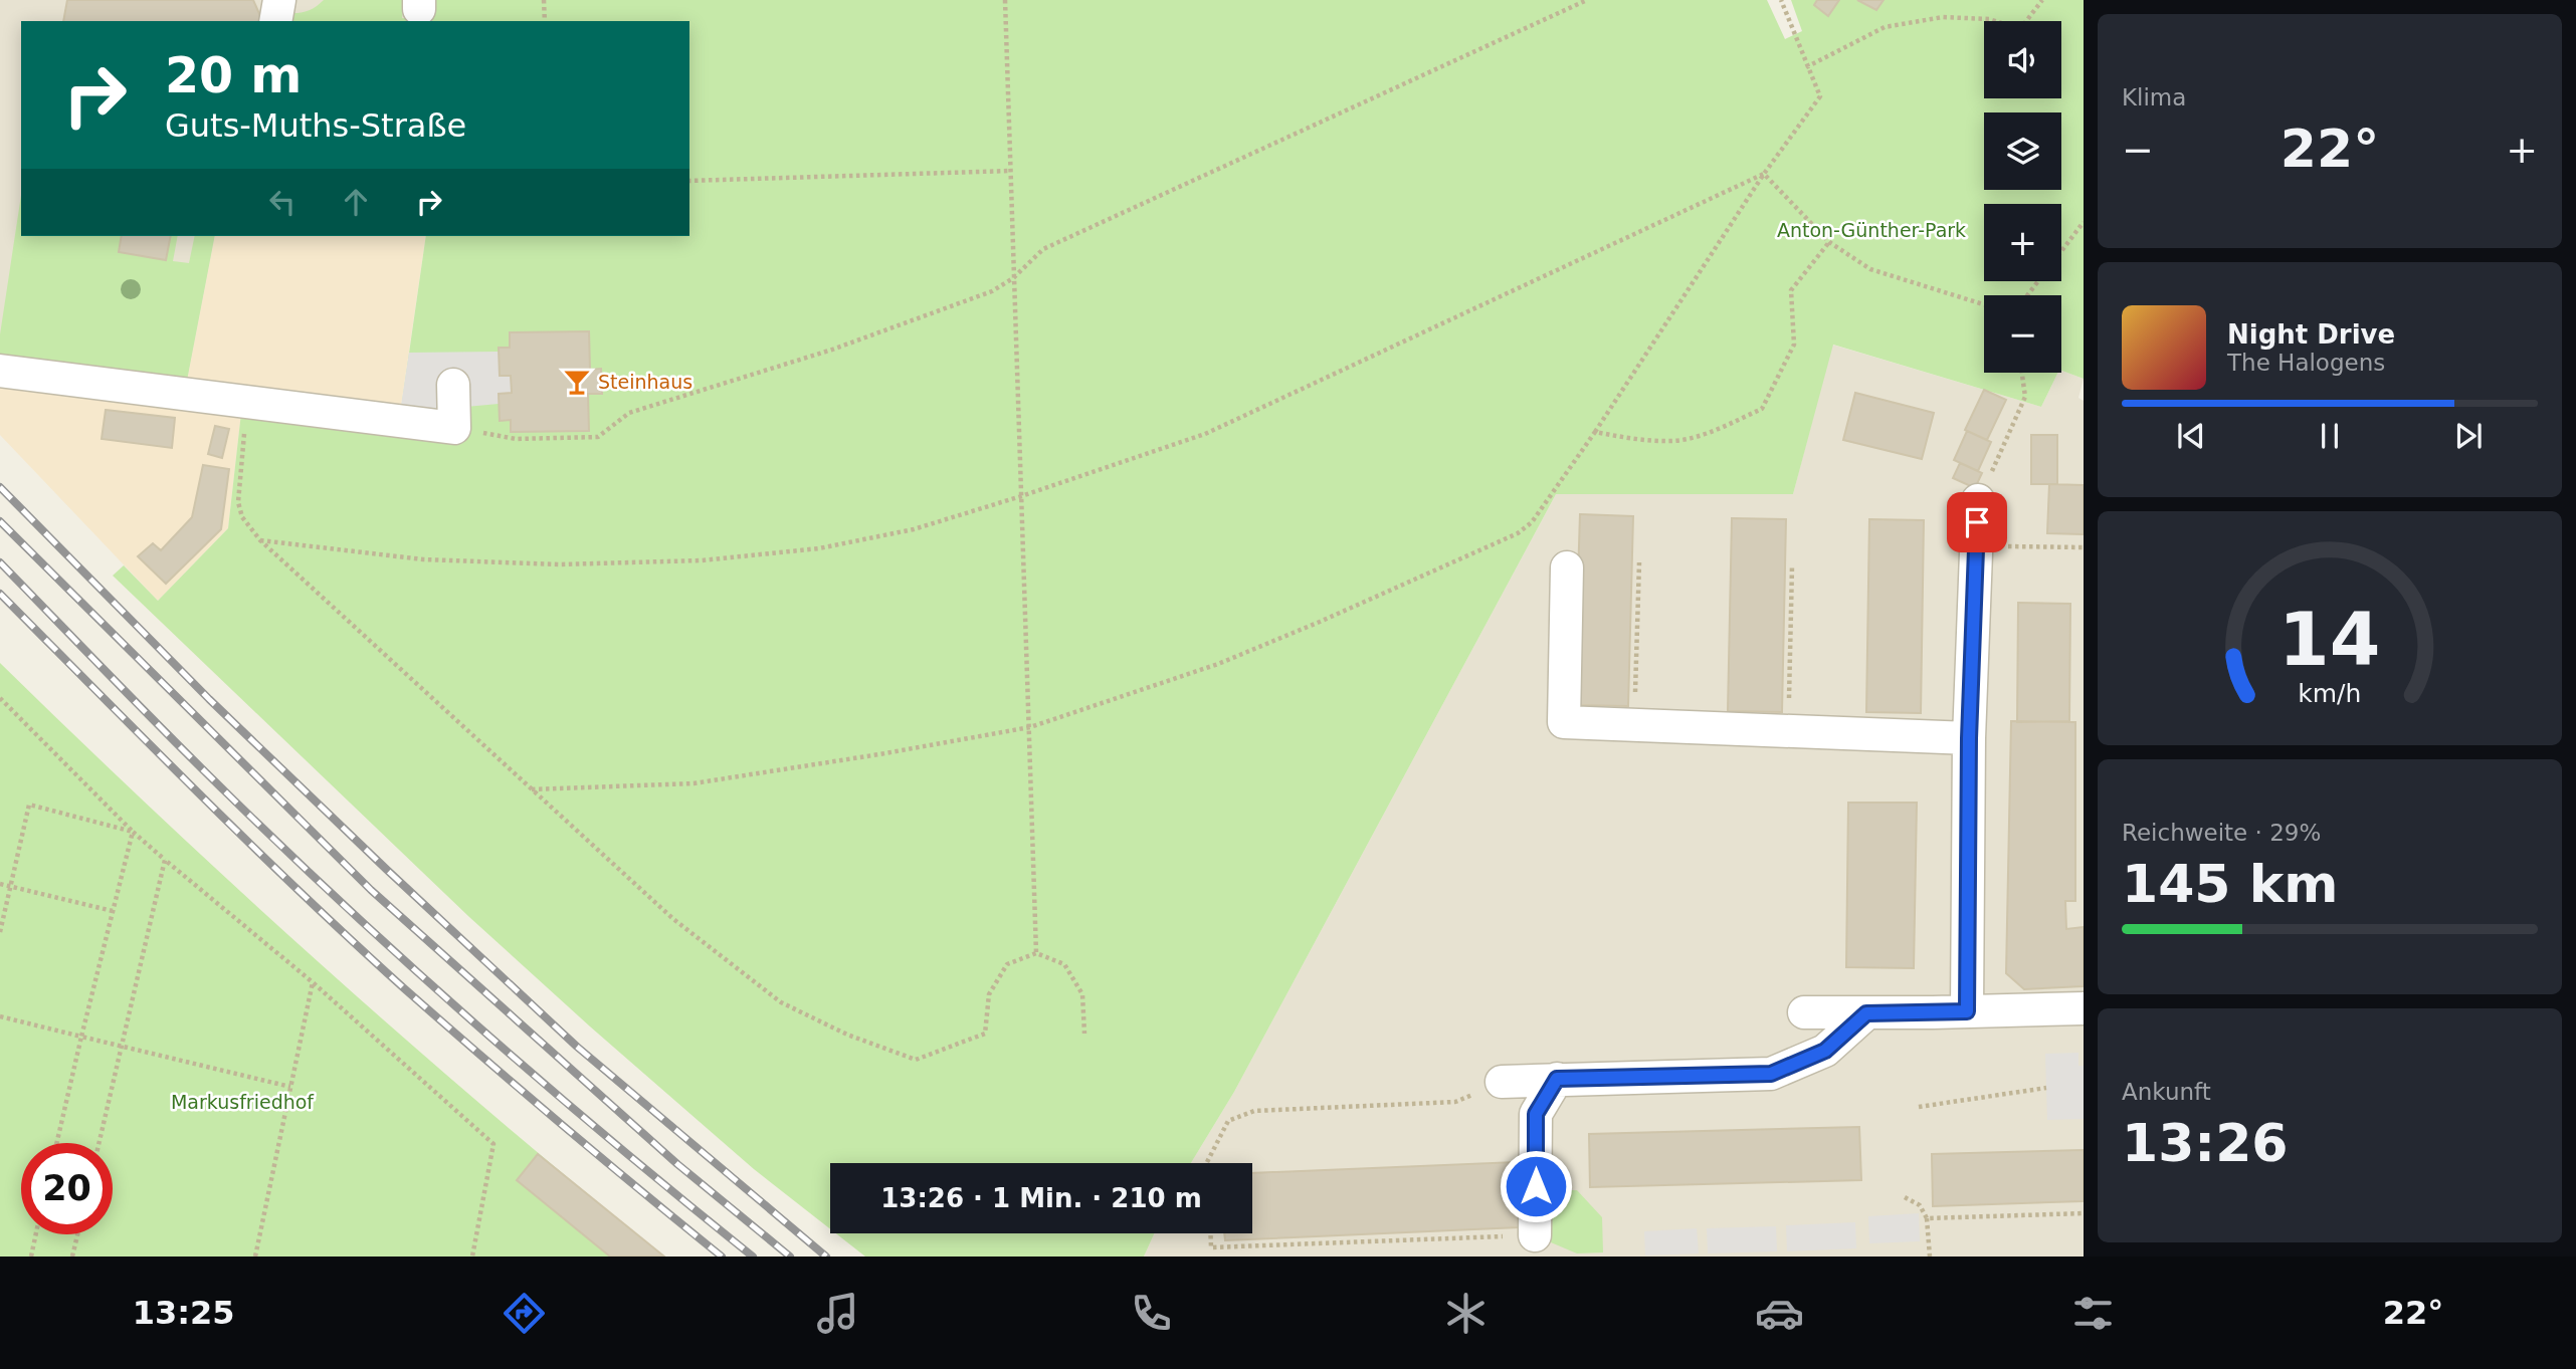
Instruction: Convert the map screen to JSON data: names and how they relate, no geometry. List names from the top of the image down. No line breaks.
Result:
{"parks":["Anton-Günther-Park","Markusfriedhof"],"places":{"bar":["Steinhaus"]},"page":{"tile":["Klima",["Reichweite · 29%","145 km"],["Ankunft","13:26"]],"map_buttons":["+","−"],"turn":["20 m","Guts-Muths-Straße"],"heat":["−","22°","+"],"song":["Night Drive","The Halogens"],"limit":"20","trip":"13:26 · 1 Min. · 210 m","tabs":["13:25","22°"],"gauge":["14","km/h"]}}
